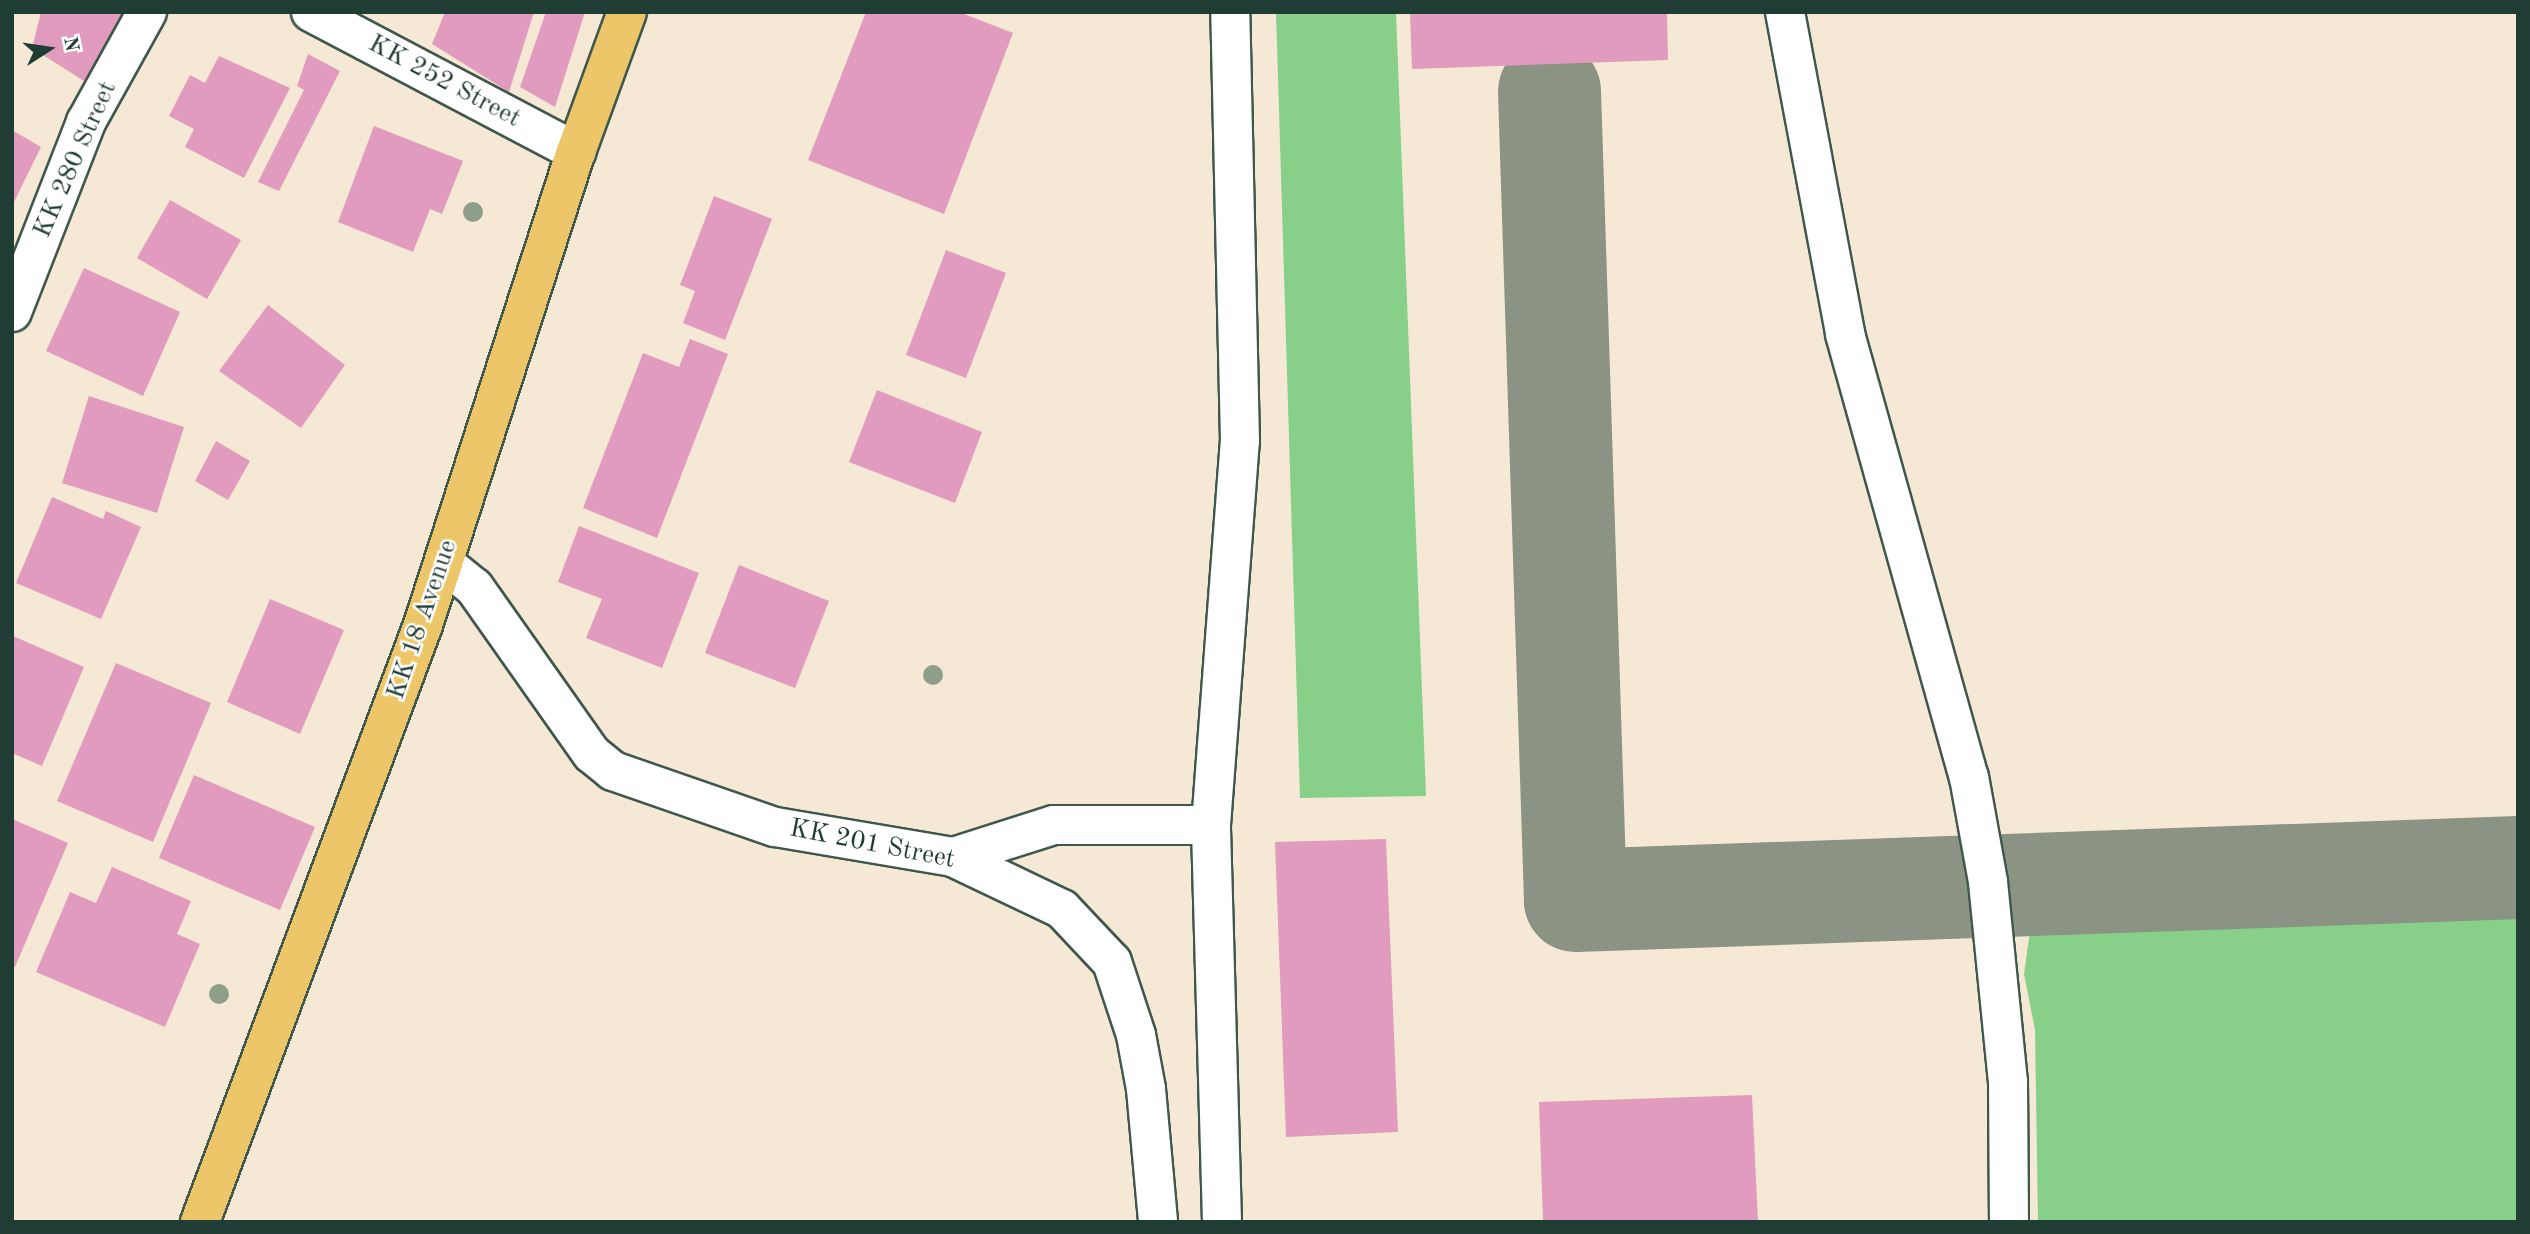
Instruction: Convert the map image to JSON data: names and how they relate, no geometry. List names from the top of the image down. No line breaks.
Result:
{"streets":{"main road":["KK 18 Avenue"],"street":["KK 252 Street","KK 280 Street","KK 201 Street"]},"crossings":[["KK 252 Street","KK 18 Avenue"],["KK 18 Avenue","KK 201 Street"]],"north":"right"}
